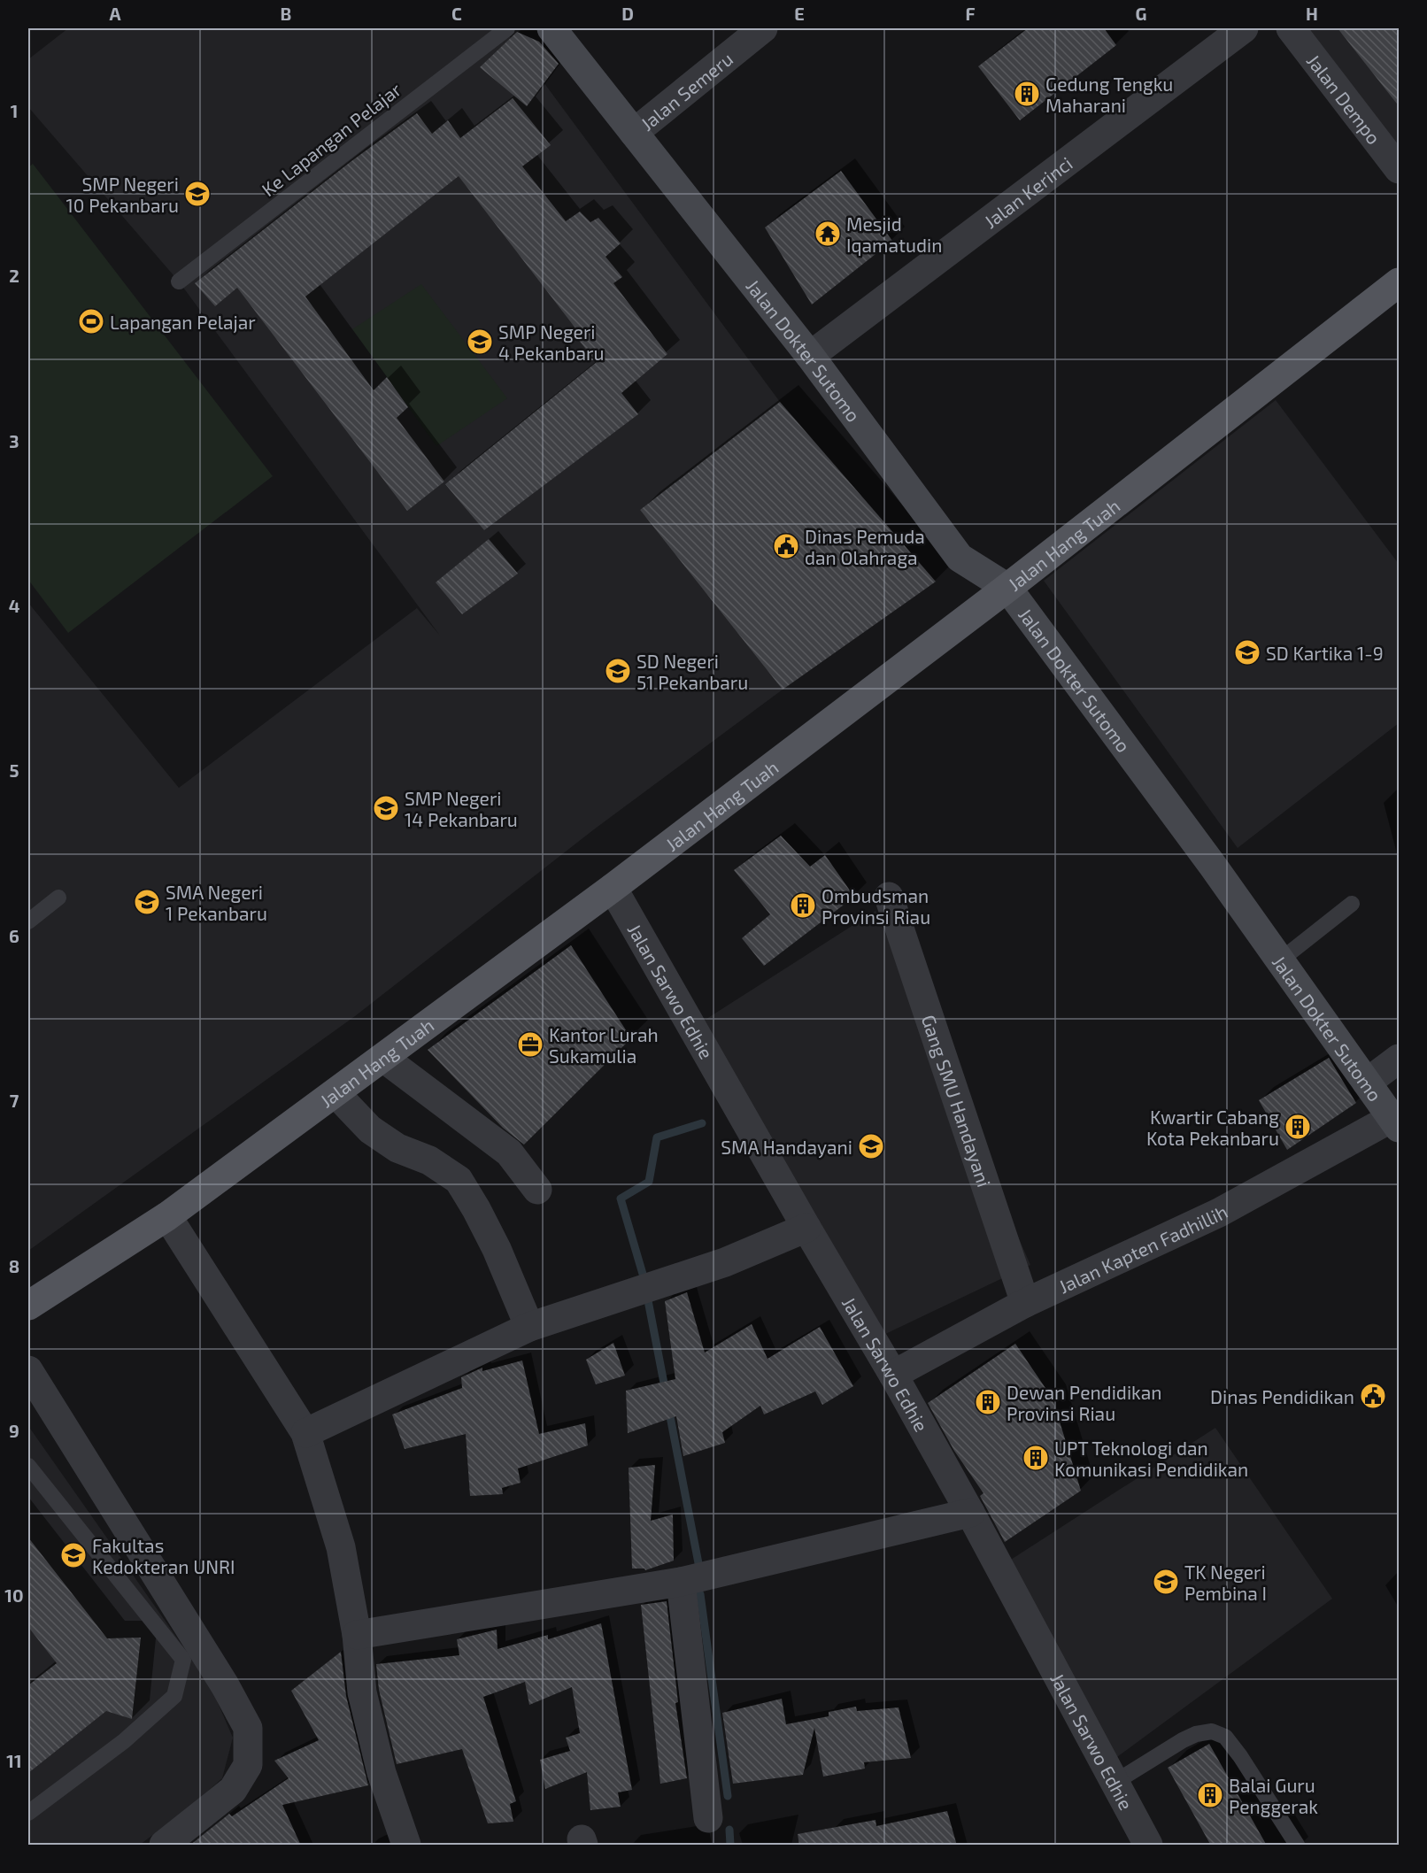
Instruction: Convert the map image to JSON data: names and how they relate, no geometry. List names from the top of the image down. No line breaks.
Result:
{"streets":{"main road":["Jalan Dokter Sutomo","Jalan Hang Tuah"],"street":["Jalan Semeru","Jalan Dempo","Jalan Kerinci","Jalan Sarwo Edhie","Gang SMU Handayani","Jalan Kapten Fadhillih"],"lane":["Ke Lapangan Pelajar"]},"crossings":[["Jalan Semeru","Jalan Dokter Sutomo"],["Jalan Kerinci","Jalan Dokter Sutomo"],["Jalan Dokter Sutomo","Jalan Hang Tuah"],["Jalan Dokter Sutomo","Jalan Kapten Fadhillih"],["Jalan Hang Tuah","Jalan Sarwo Edhie"],["Jalan Sarwo Edhie","Jalan Kapten Fadhillih"],["Gang SMU Handayani","Jalan Kapten Fadhillih"]],"places":{"building":["Gedung Tengku Maharani","Ombudsman Provinsi Riau","Kwartir Cabang Kota Pekanbaru","Dewan Pendidikan Provinsi Riau","UPT Teknologi dan Komunikasi Pendidikan","Balai Guru Penggerak"],"school or university":["SMP Negeri 10 Pekanbaru","SMP Negeri 4 Pekanbaru","SD Kartika 1-9","SD Negeri 51 Pekanbaru","SMP Negeri 14 Pekanbaru","SMA Negeri 1 Pekanbaru","SMA Handayani","Fakultas Kedokteran UNRI","TK Negeri Pembina I"],"temple":["Mesjid Iqamatudin"],"sports":["Lapangan Pelajar"],"public building":["Dinas Pemuda dan Olahraga","Dinas Pendidikan"],"office":["Kantor Lurah Sukamulia"]},"grid":{"columns":["A","B","C","D","E","F","G","H"],"rows":["1","2","3","4","5","6","7","8","9","10","11"]}}
